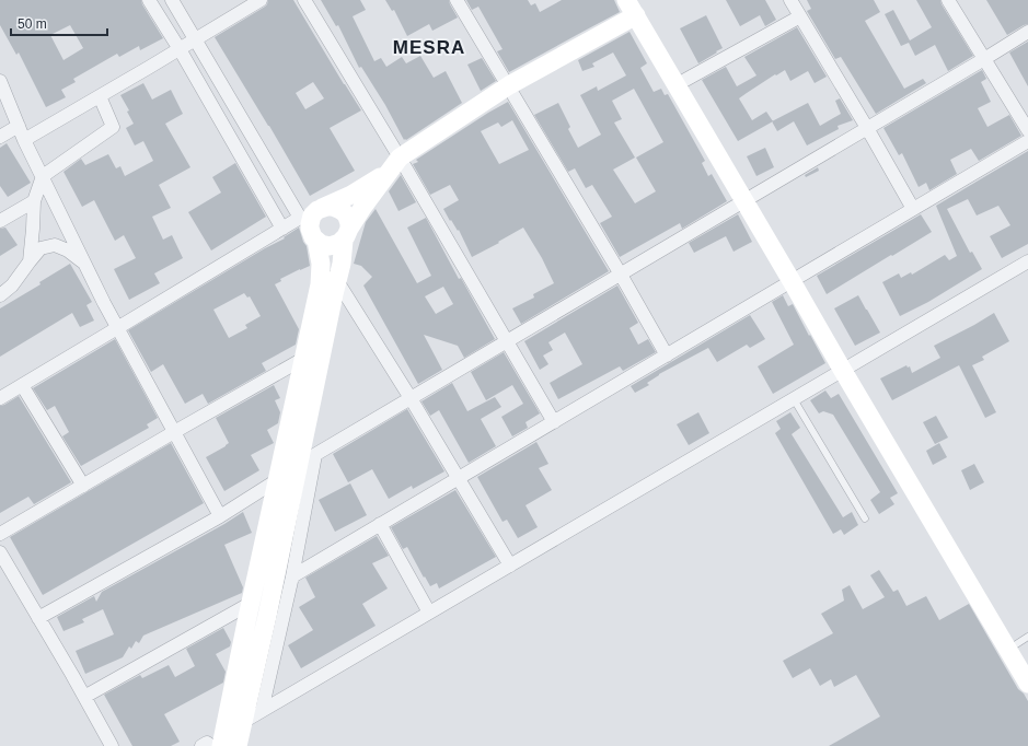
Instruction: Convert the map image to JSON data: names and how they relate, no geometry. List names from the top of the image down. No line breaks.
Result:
{"districts":["MESRA"],"scale_bar":"50 m"}
